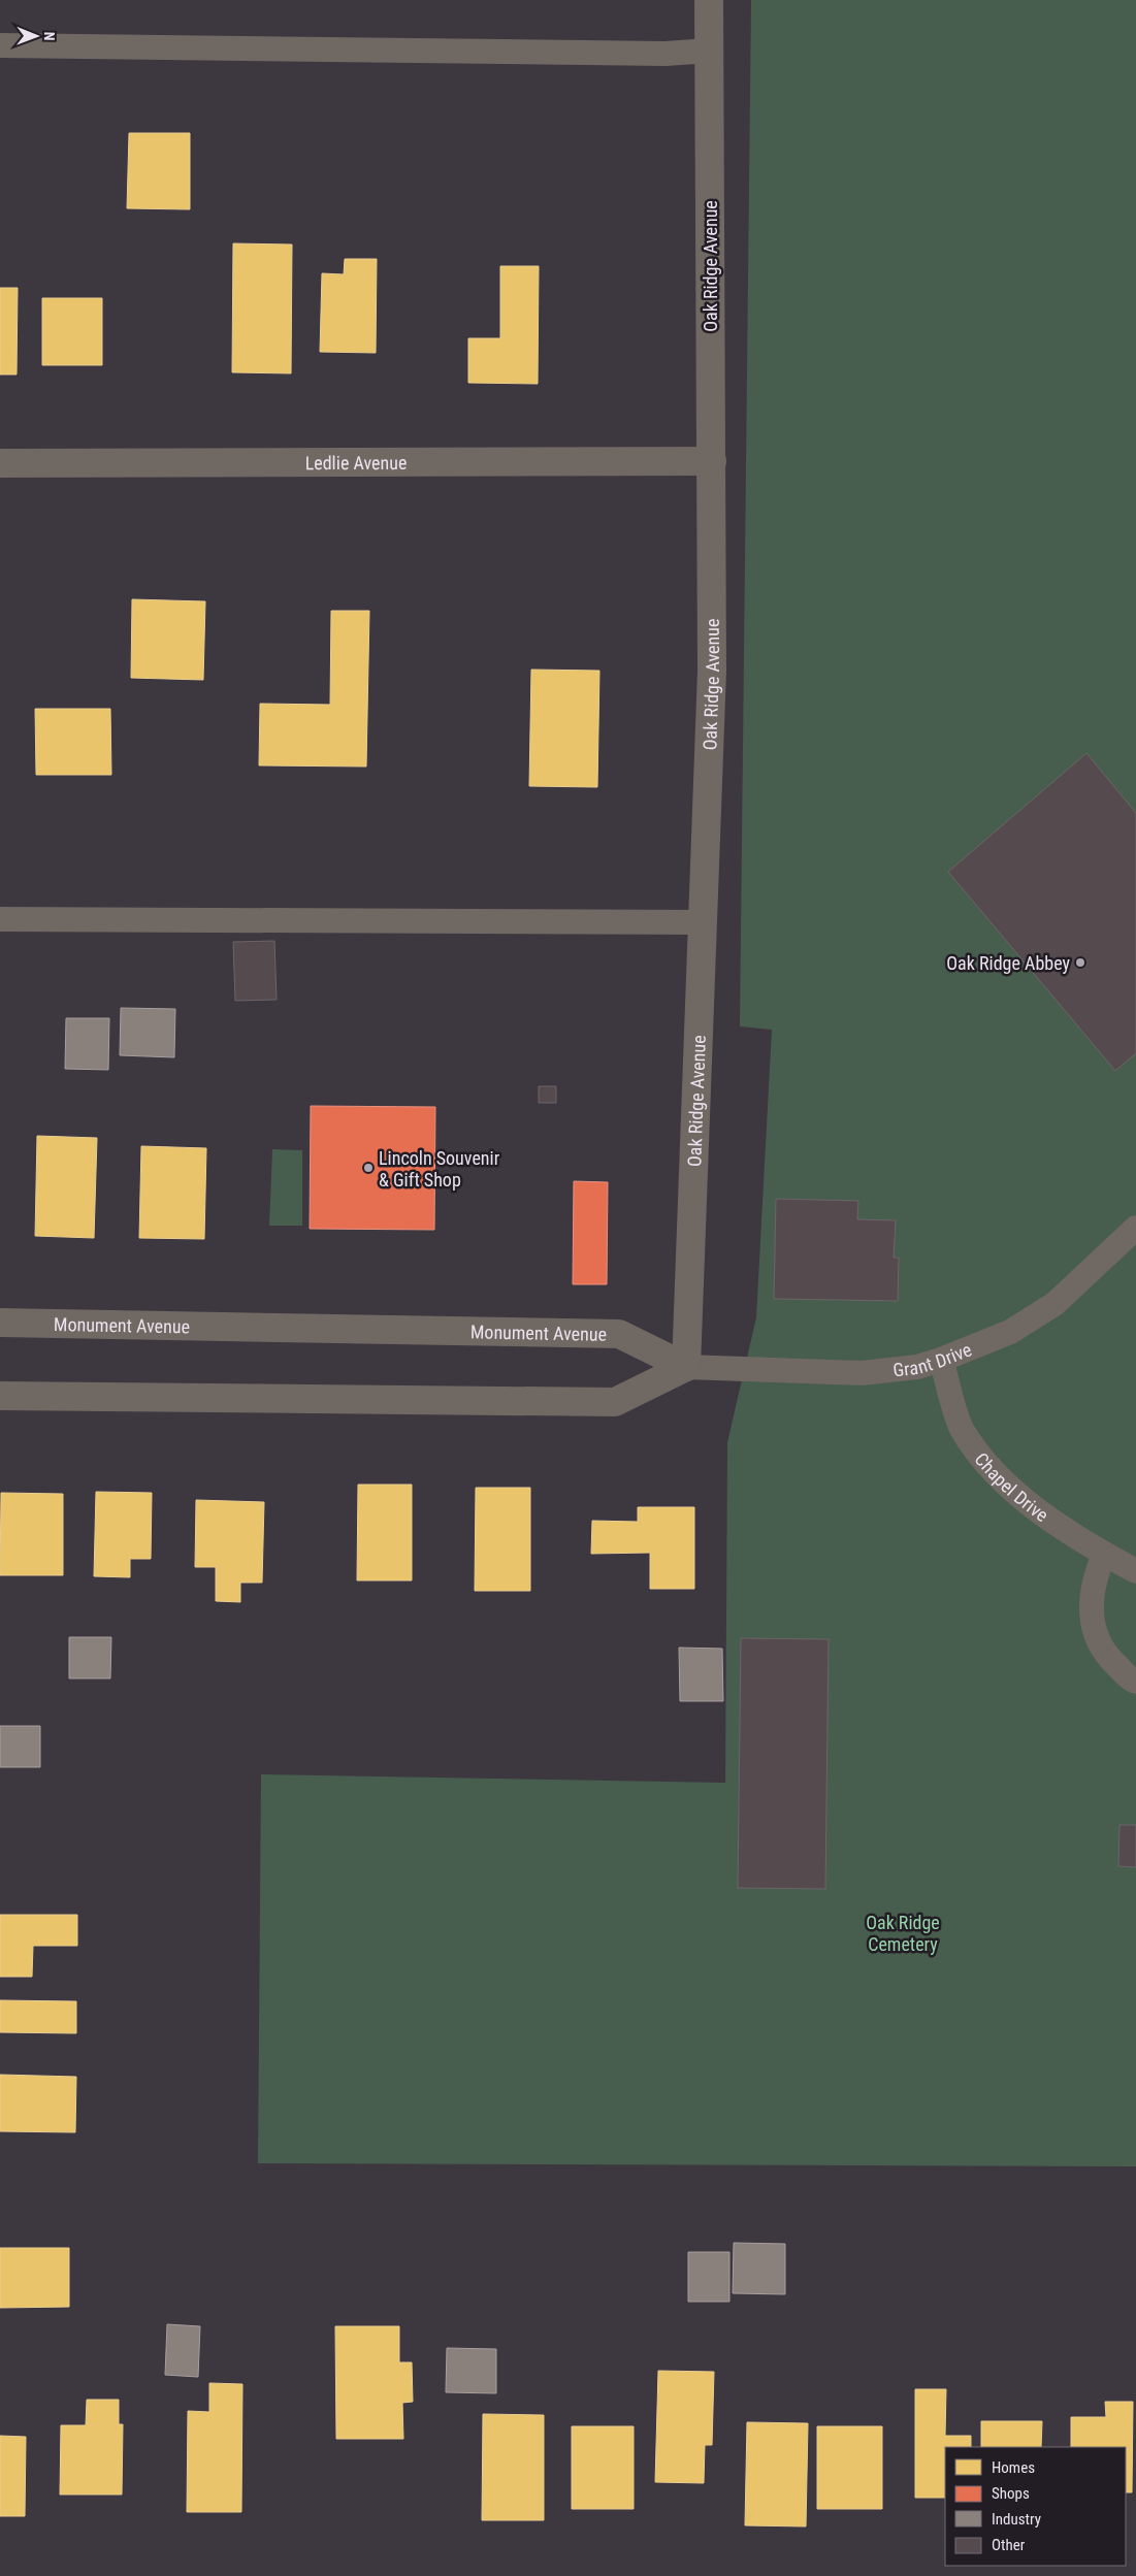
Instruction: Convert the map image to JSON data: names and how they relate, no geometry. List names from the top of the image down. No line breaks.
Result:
{"streets":{"street":["Oak Ridge Avenue","Ledlie Avenue","Monument Avenue"],"lane":["Grant Drive","Chapel Drive"]},"crossings":[["Oak Ridge Avenue","Ledlie Avenue"],["Oak Ridge Avenue","Monument Avenue"],["Oak Ridge Avenue","Grant Drive"],["Monument Avenue","Grant Drive"],["Grant Drive","Chapel Drive"]],"parks":["Oak Ridge Cemetery"],"places":["Oak Ridge Abbey","Lincoln Souvenir & Gift Shop"],"legend":["Homes","Shops","Industry","Other"],"north":"right"}
